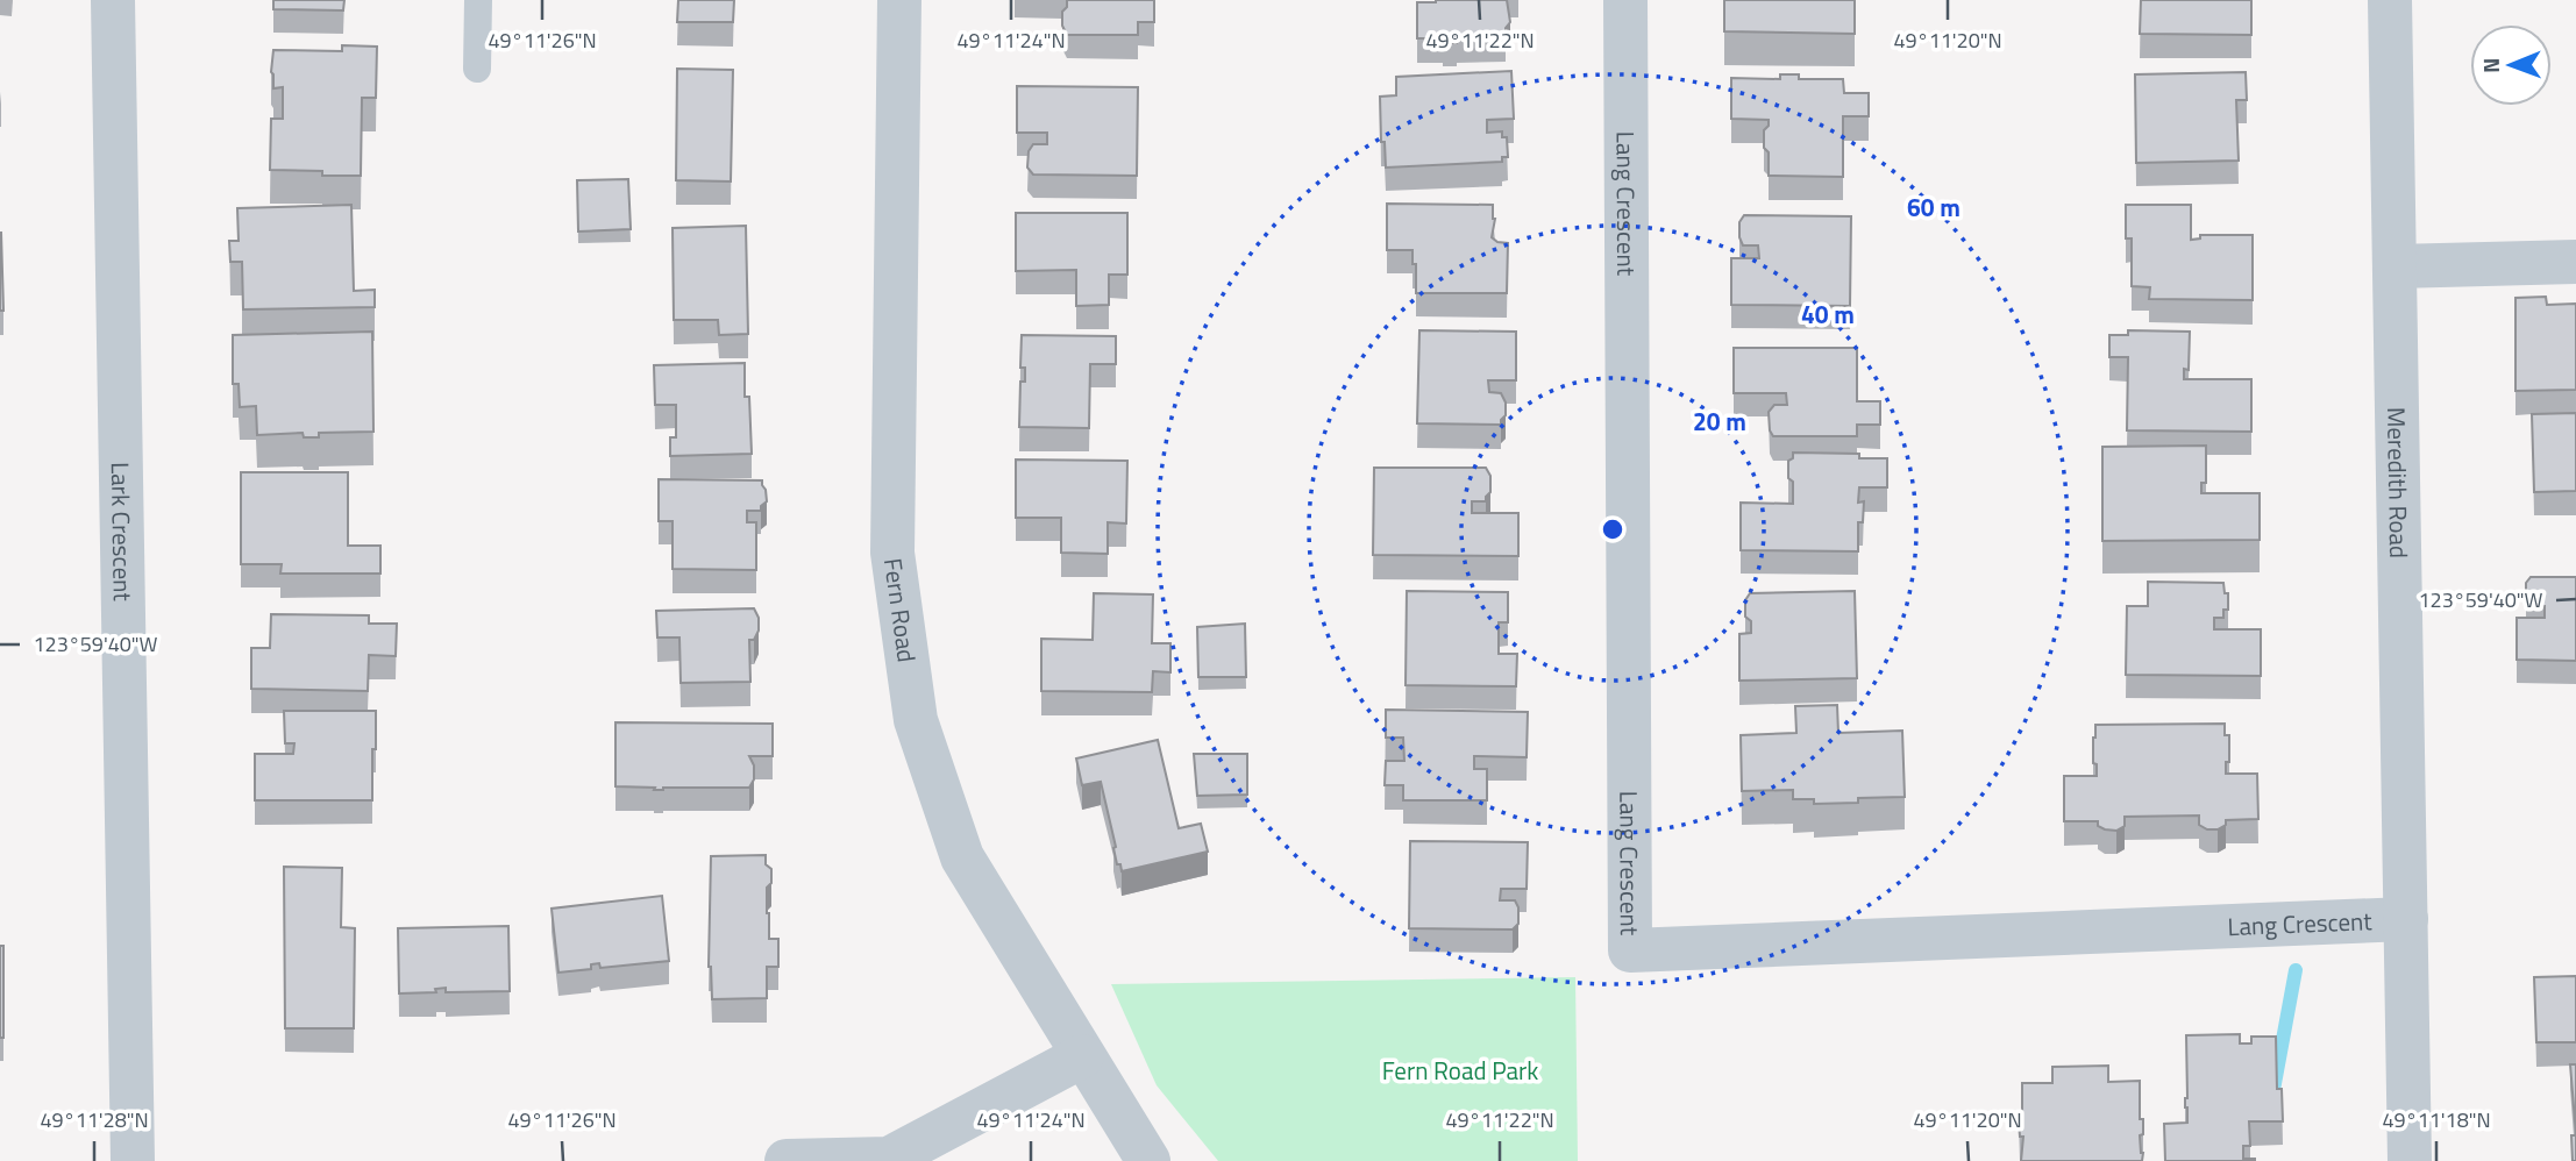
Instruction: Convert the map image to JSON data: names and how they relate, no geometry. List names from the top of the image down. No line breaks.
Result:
{"streets":{"street":["Lang Crescent","Meredith Road","Lark Crescent","Fern Road"]},"crossings":[["Lang Crescent","Meredith Road"]],"parks":["Fern Road Park"],"north":"left","coordinates":["49°11'26\"N","49°11'24\"N","49°11'22\"N","49°11'20\"N","123°59'40\"W","49°11'28\"N","49°11'18\"N"],"rings":["60 m","40 m","20 m"]}
